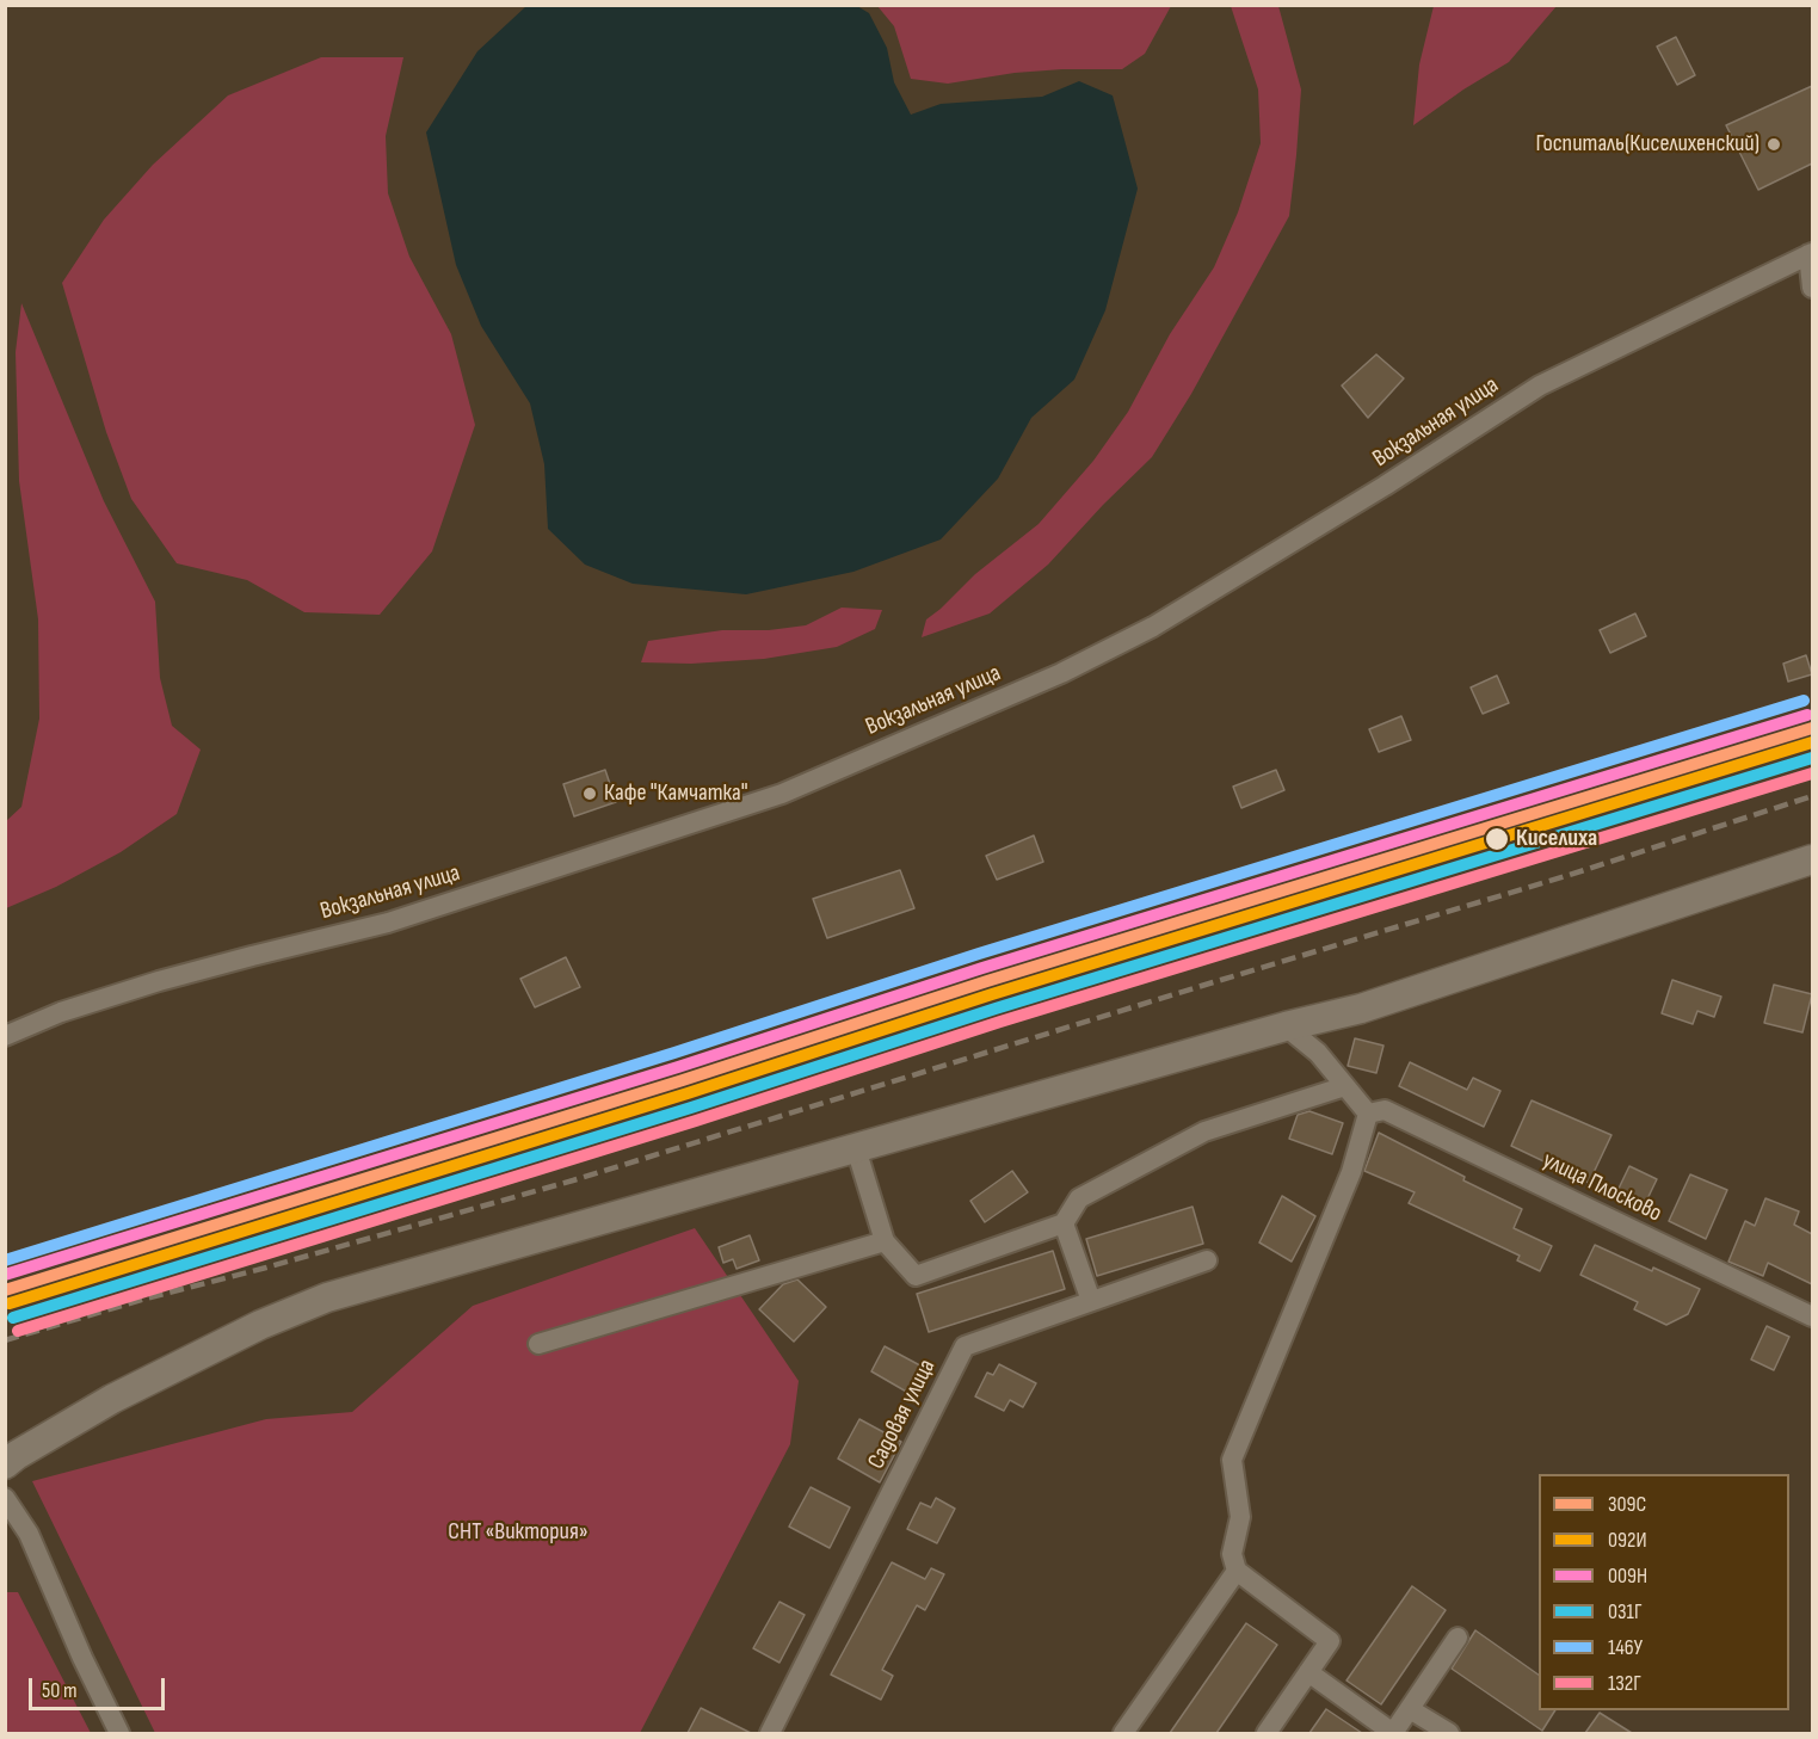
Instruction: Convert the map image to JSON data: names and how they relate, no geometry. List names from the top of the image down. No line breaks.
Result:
{"streets":{"street":["Вокзальная улица","улица Плосково","Садовая улица"]},"parks":["СНТ «Виктория»"],"places":["Госпиталь(Киселихенский)","Кафе \"Камчатка\"","Киселиха"],"lines":["transit line 146У","transit line 009Н","transit line 309С","transit line 092И","transit line 031Г","transit line 132Г"],"legend":["309С","092И","009Н","031Г","146У","132Г"],"scale_bar":"50 m"}
